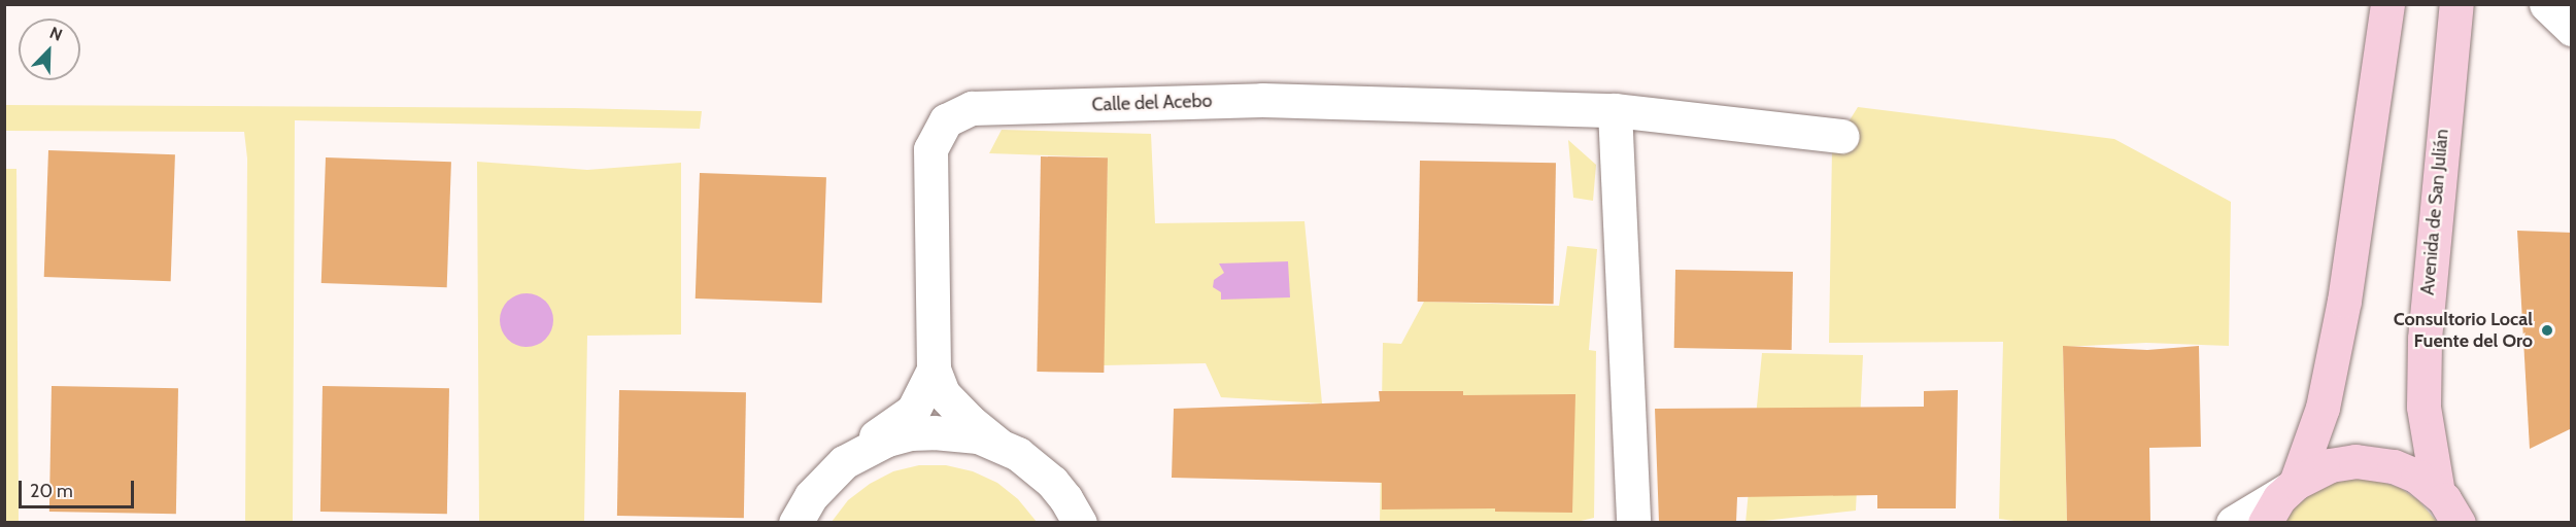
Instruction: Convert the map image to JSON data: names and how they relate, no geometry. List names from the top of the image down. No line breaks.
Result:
{"streets":{"main road":["Avenida de San Julián"],"street":["Calle del Acebo"]},"places":["Consultorio Local Fuente del Oro"],"scale_bar":"20 m","north":"top right"}
